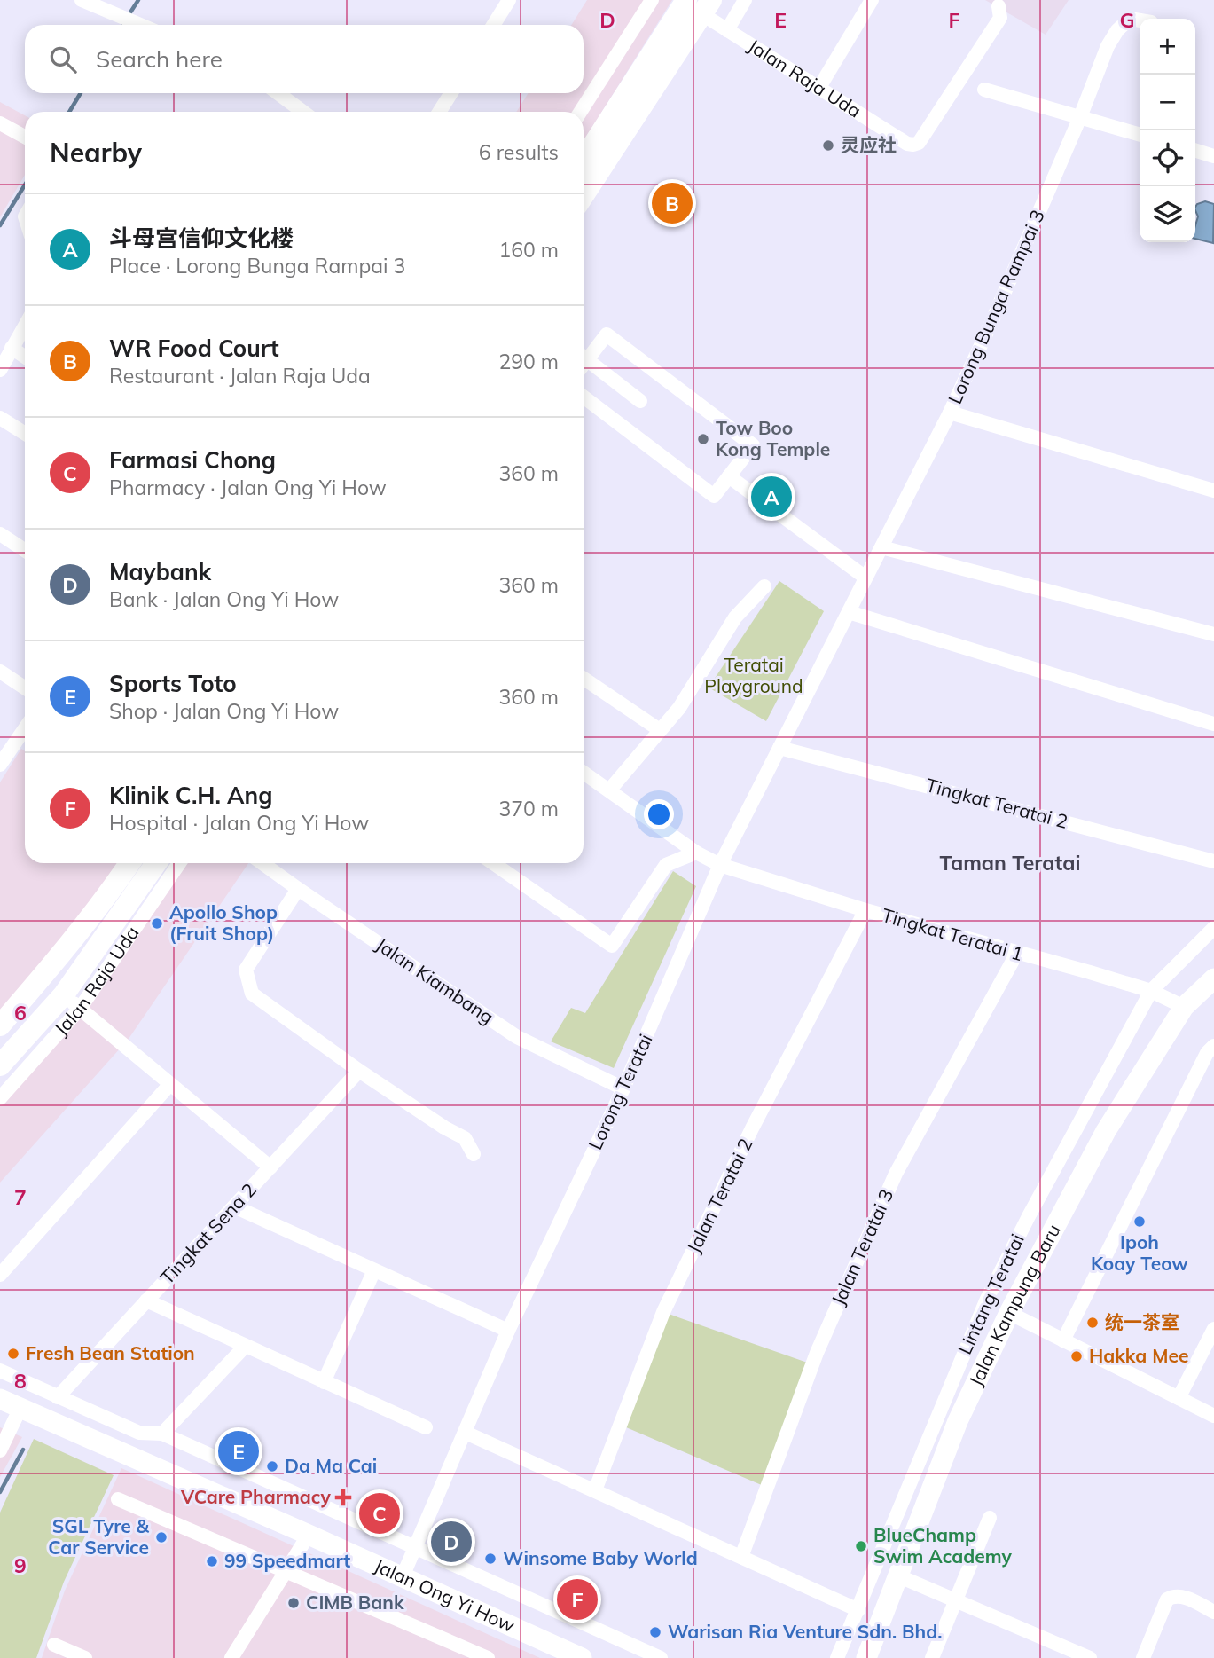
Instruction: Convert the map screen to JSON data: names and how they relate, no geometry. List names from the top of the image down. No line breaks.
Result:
{"streets":{"main road":["Jalan Raja Uda"],"street":["Lorong Bunga Rampai 3","Tingkat Teratai 2","Tingkat Teratai 1","Jalan Kiambang","Lorong Teratai","Jalan Teratai 2","Tingkat Sena 2","Jalan Teratai 3","Lintang Teratai","Jalan Kampung Baru","Jalan Ong Yi How"]},"crossings":[["Lorong Bunga Rampai 3","Lorong Teratai"],["Tingkat Teratai 2","Lorong Teratai"],["Tingkat Teratai 1","Lorong Teratai"],["Tingkat Teratai 1","Jalan Teratai 2"],["Tingkat Teratai 1","Jalan Teratai 3"],["Tingkat Teratai 1","Lintang Teratai"],["Tingkat Teratai 1","Jalan Kampung Baru"],["Jalan Kiambang","Lorong Teratai"],["Lorong Teratai","Jalan Ong Yi How"],["Tingkat Sena 2","Jalan Ong Yi How"]],"districts":["Taman Teratai"],"parks":["Teratai Playground"],"places":{"other":["灵应社","Tow Boo Kong Temple","Apollo Shop (Fruit Shop)","Ipoh Koay Teow","统一茶室","Fresh Bean Station","Hakka Mee","Da Ma Cai","SGL Tyre & Car Service","BlueChamp Swim Academy","Winsome Baby World","99 Speedmart","CIMB Bank","Warisan Ria Venture Sdn. Bhd."],"health":["VCare Pharmacy"]},"page":{"map_buttons":["+","−"],"search":"Search here","heading":["Nearby","6 results"],"pins":["B","A","E","C","D","F"],"list":[{"mark":"A","name":"斗母宫信仰文化楼","note":"Place · Lorong Bunga Rampai 3","value":"160 m"},{"mark":"B","name":"WR Food Court","note":"Restaurant · Jalan Raja Uda","value":"290 m"},{"mark":"C","name":"Farmasi Chong","note":"Pharmacy · Jalan Ong Yi How","value":"360 m"},{"mark":"D","name":"Maybank","note":"Bank · Jalan Ong Yi How","value":"360 m"},{"mark":"E","name":"Sports Toto","note":"Shop · Jalan Ong Yi How","value":"360 m"},{"mark":"F","name":"Klinik C.H. Ang","note":"Hospital · Jalan Ong Yi How","value":"370 m"}]},"grid":{"columns":["D","E","F","G"],"rows":["6","7","8","9"]}}
